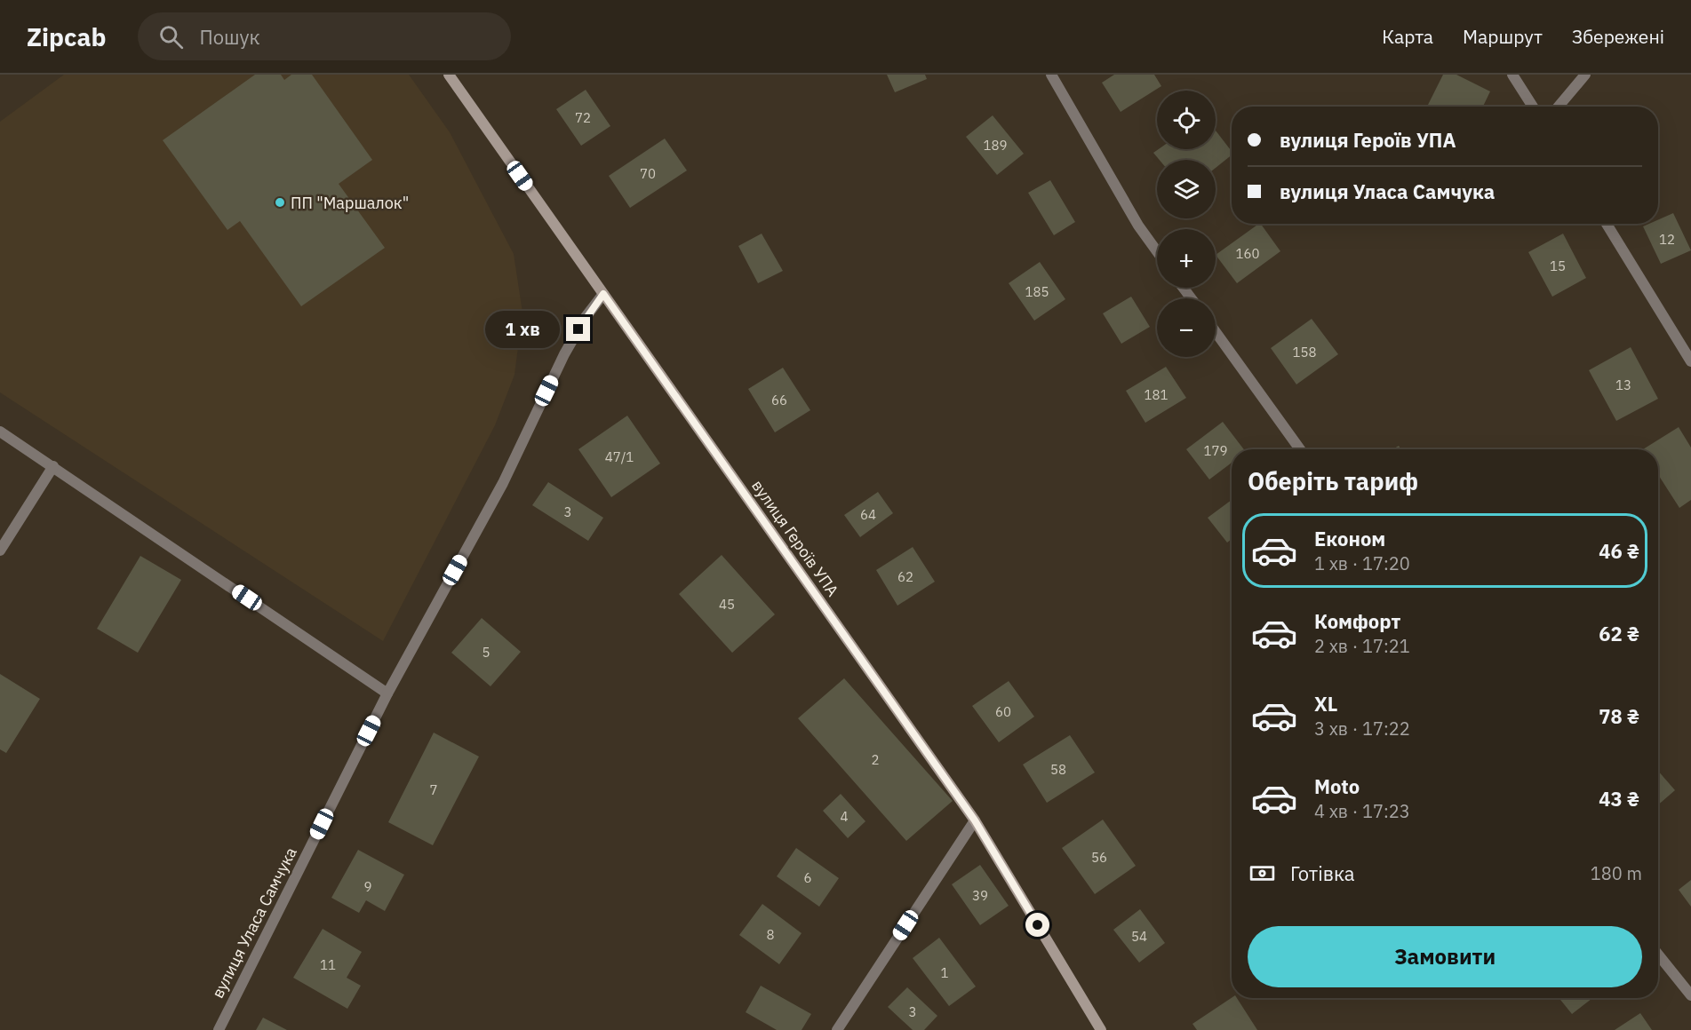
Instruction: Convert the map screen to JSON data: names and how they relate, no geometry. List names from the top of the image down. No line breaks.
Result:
{"streets":{"street":["вулиця Героїв УПА","вулиця Уласа Самчука"]},"crossings":[["вулиця Героїв УПА","вулиця Уласа Самчука"]],"places":["ПП \"Маршалок\""],"house_numbers":["72","189","70","12","160","15","185","158","13","181","66","179","47/1","3","64","62","45","5","60","2","58","7","4","56","6","9","39","8","54","11","1","3"],"page":{"header":"Zipcab","search":"Пошук","nav":["Карта","Маршрут","Збережені"],"map_buttons":["+","−"],"banner":["вулиця Героїв УПА","вулиця Уласа Самчука"],"bubble":"1 хв","heading":"Оберіть тариф","list":[{"name":"Економ","note":"1 хв · 17:20","value":"46 ₴"},{"name":"Комфорт","note":"2 хв · 17:21","value":"62 ₴"},{"name":"XL","note":"3 хв · 17:22","value":"78 ₴"},{"name":"Moto","note":"4 хв · 17:23","value":"43 ₴"}],"pay":["Готівка","180 m"],"buttons":"Замовити"}}
